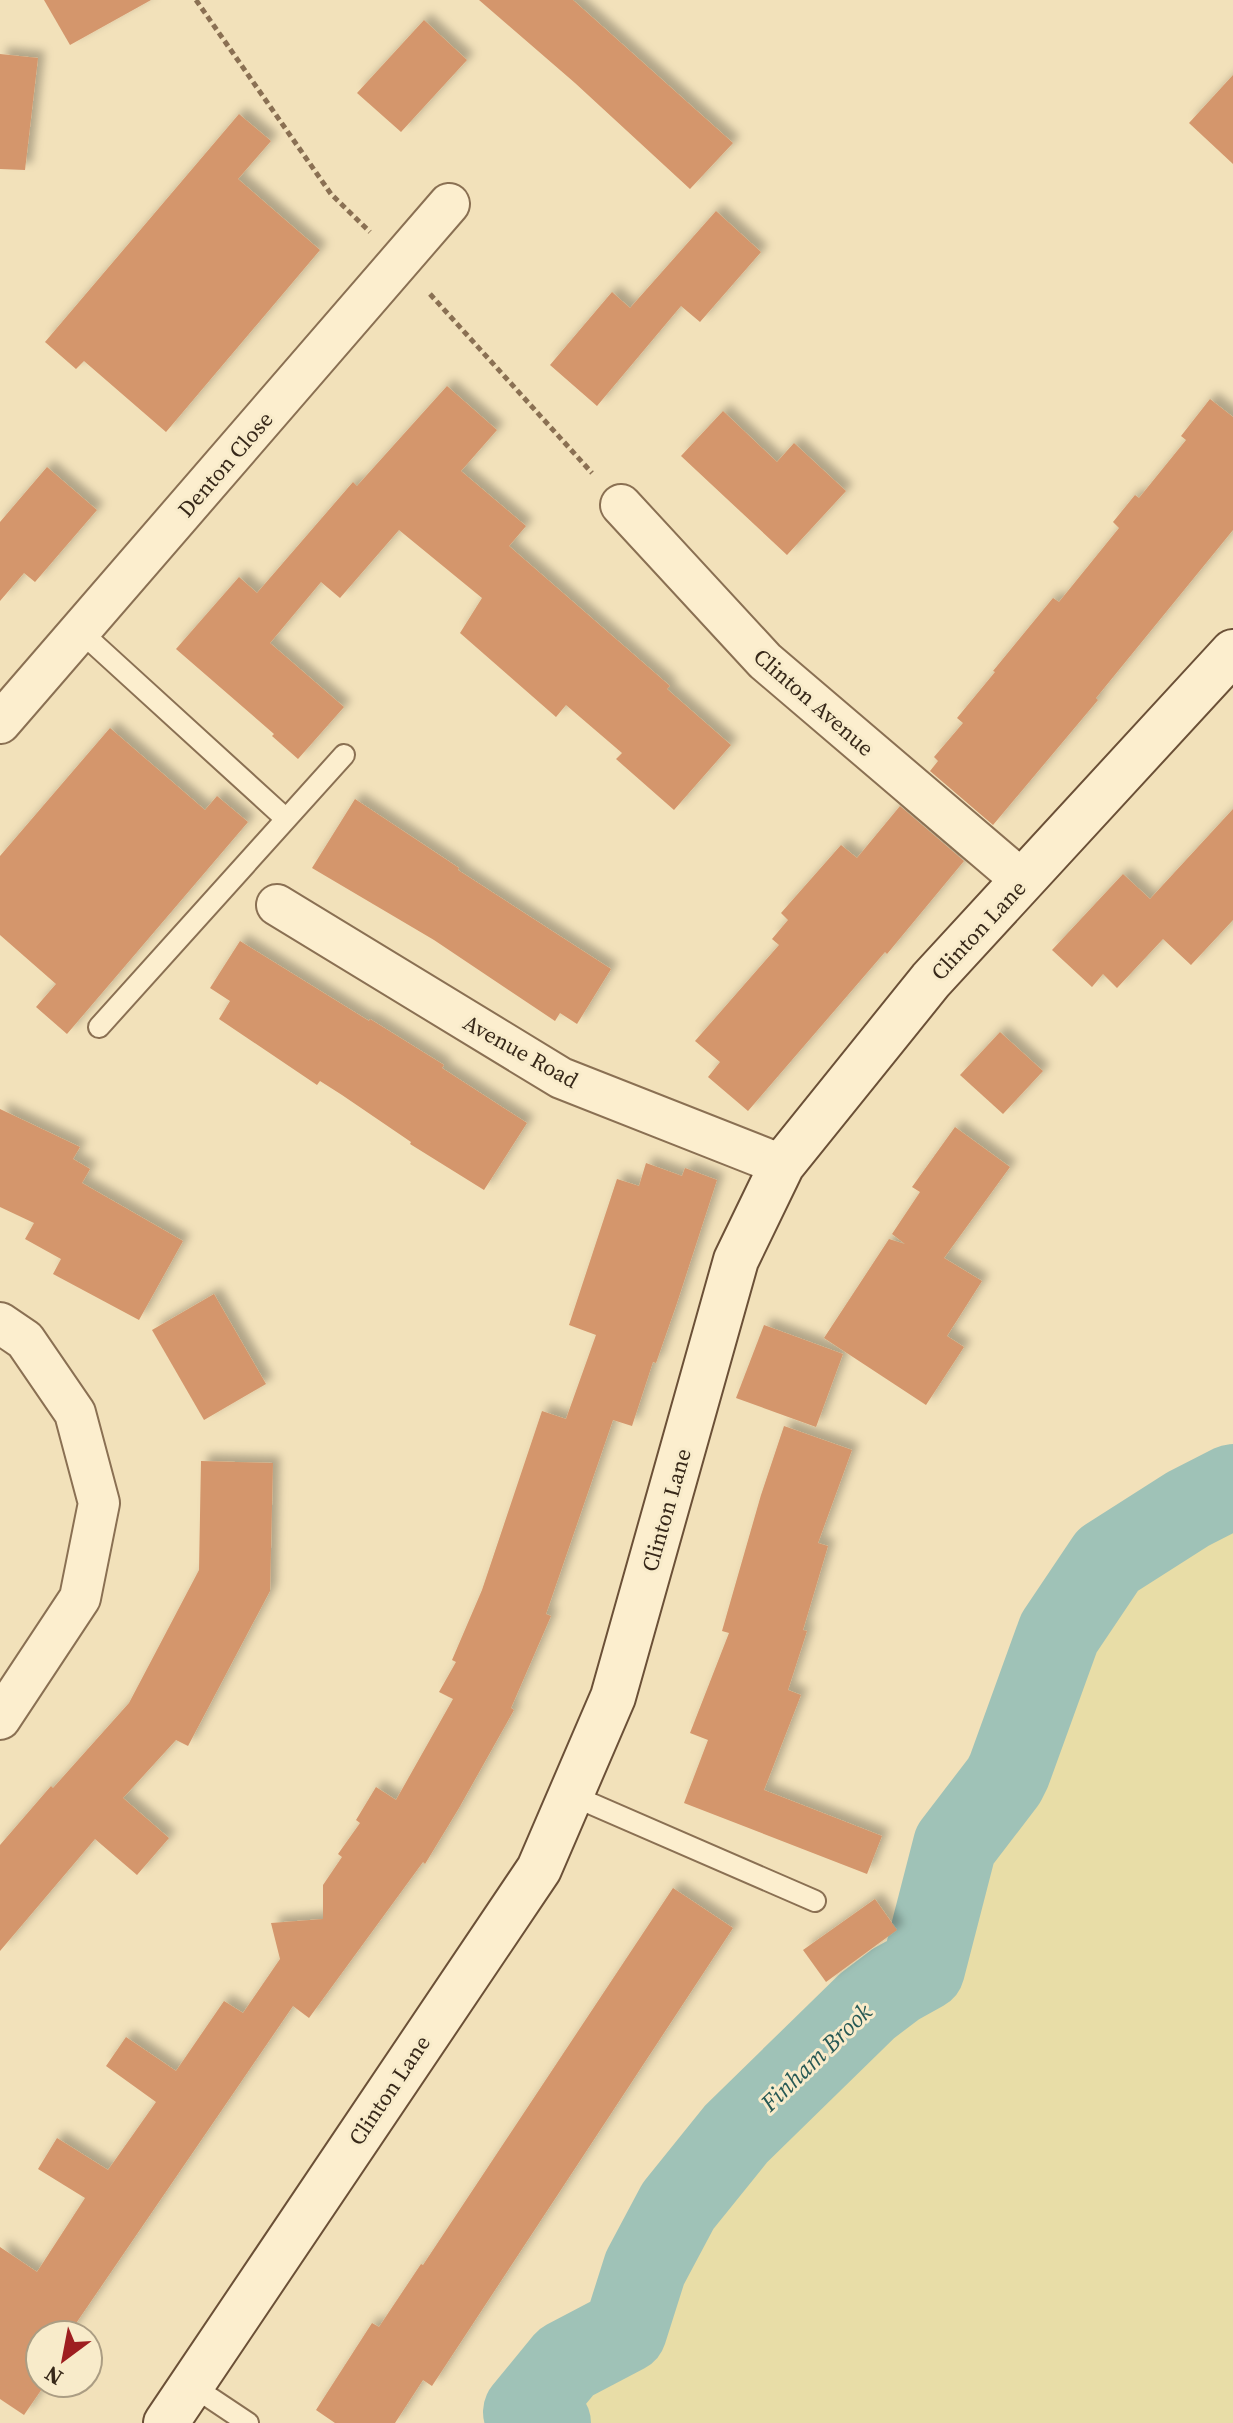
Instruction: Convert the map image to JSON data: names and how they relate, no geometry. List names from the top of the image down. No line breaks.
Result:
{"streets":{"main road":["Clinton Lane"],"street":["Denton Close","Clinton Avenue","Avenue Road"]},"crossings":[["Clinton Avenue","Clinton Lane"],["Clinton Lane","Avenue Road"]],"water":["Finham Brook"],"north":"bottom left"}
